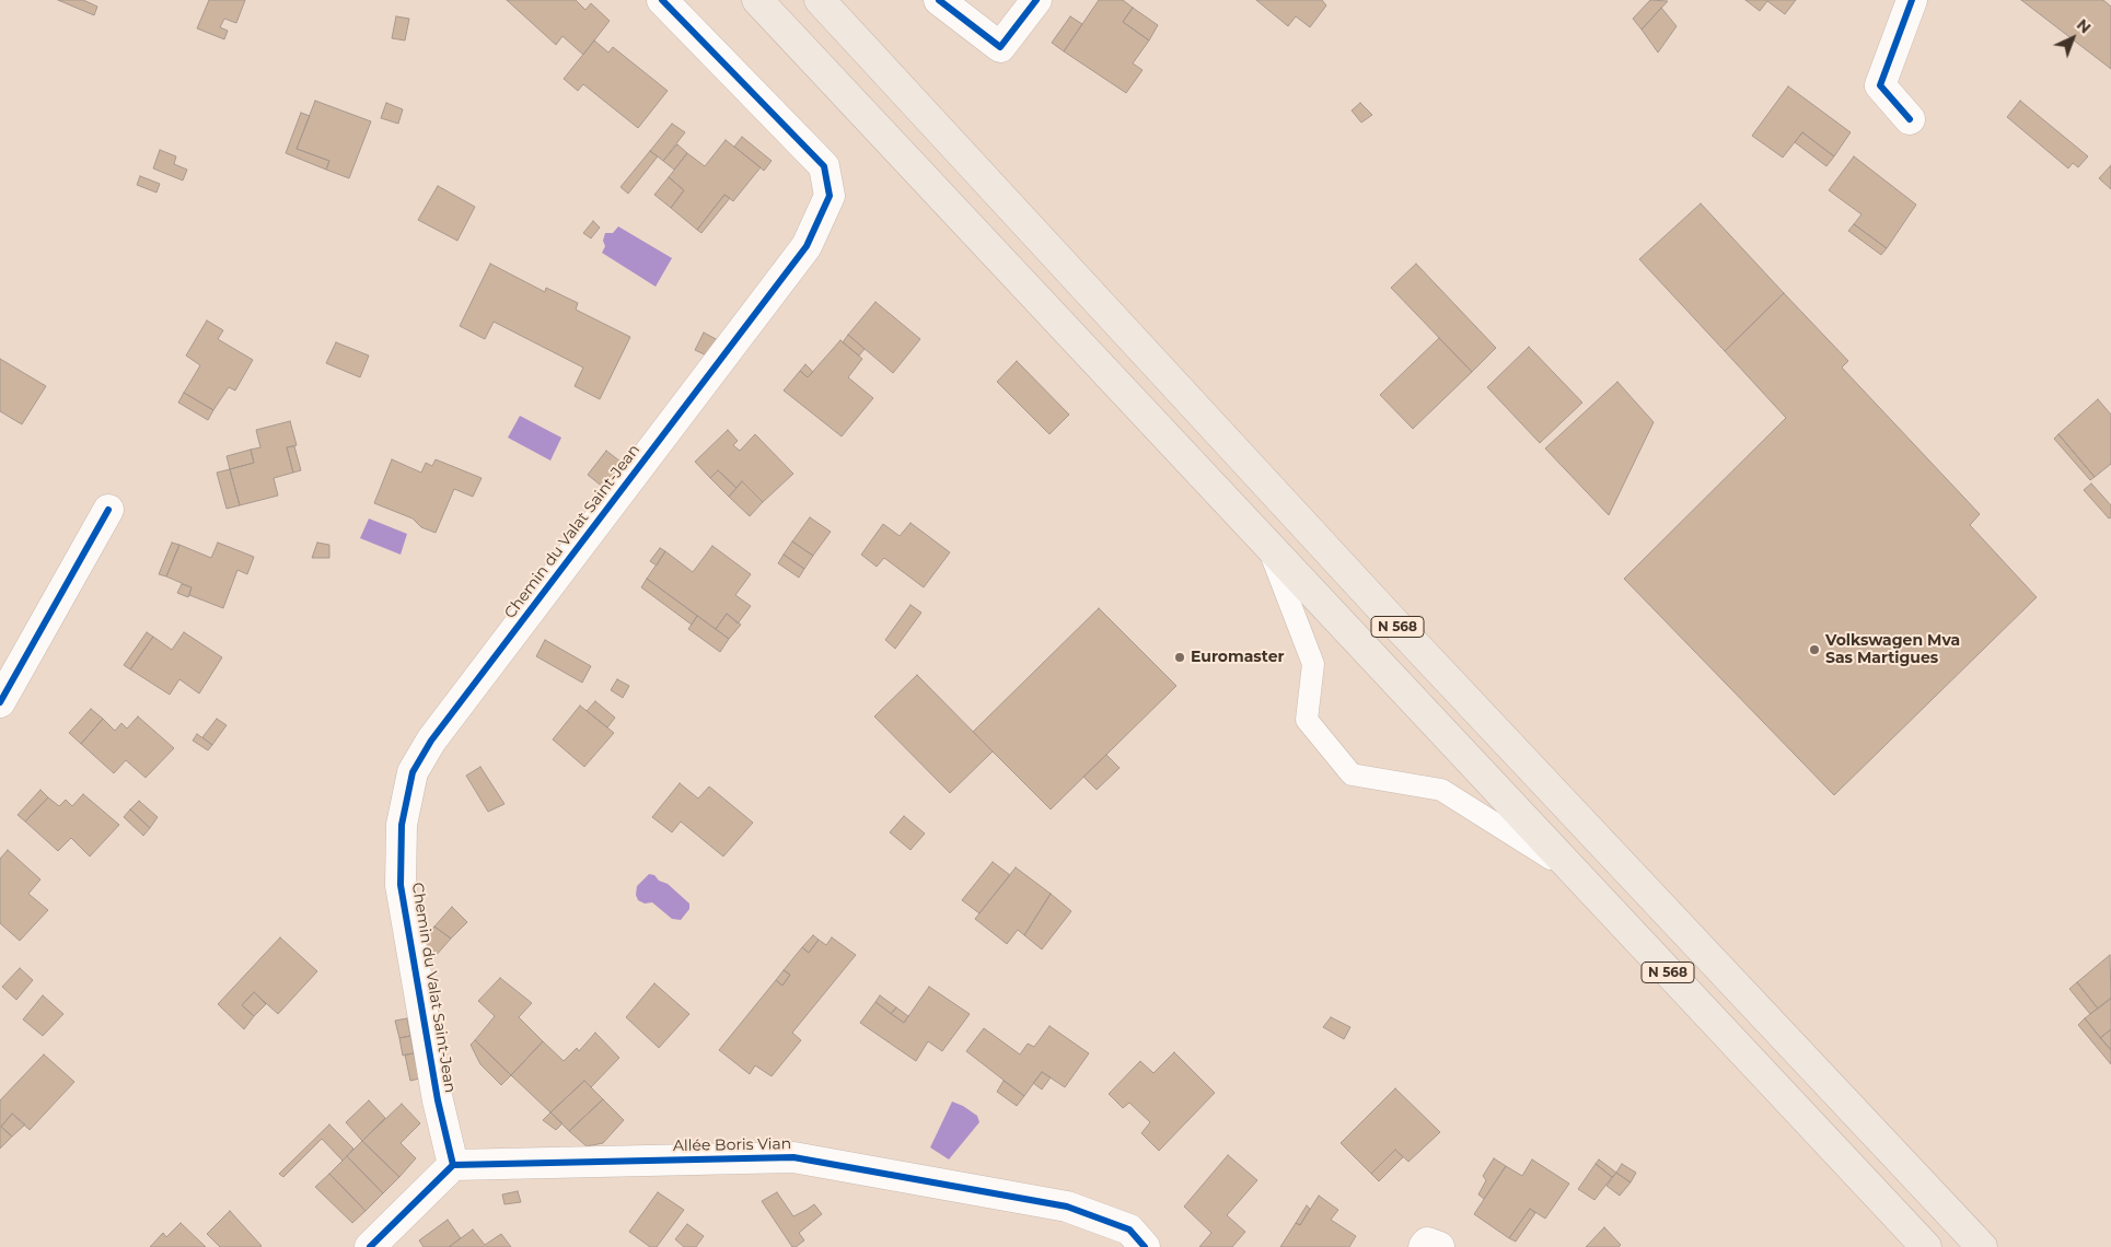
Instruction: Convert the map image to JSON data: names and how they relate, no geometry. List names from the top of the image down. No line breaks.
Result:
{"streets":{"highway":["N 568"],"street":["Chemin du Valat Saint-Jean","Allée Boris Vian"]},"crossings":[["Chemin du Valat Saint-Jean","Allée Boris Vian"]],"places":["Volkswagen Mva Sas Martigues","Euromaster"],"north":"top right"}
